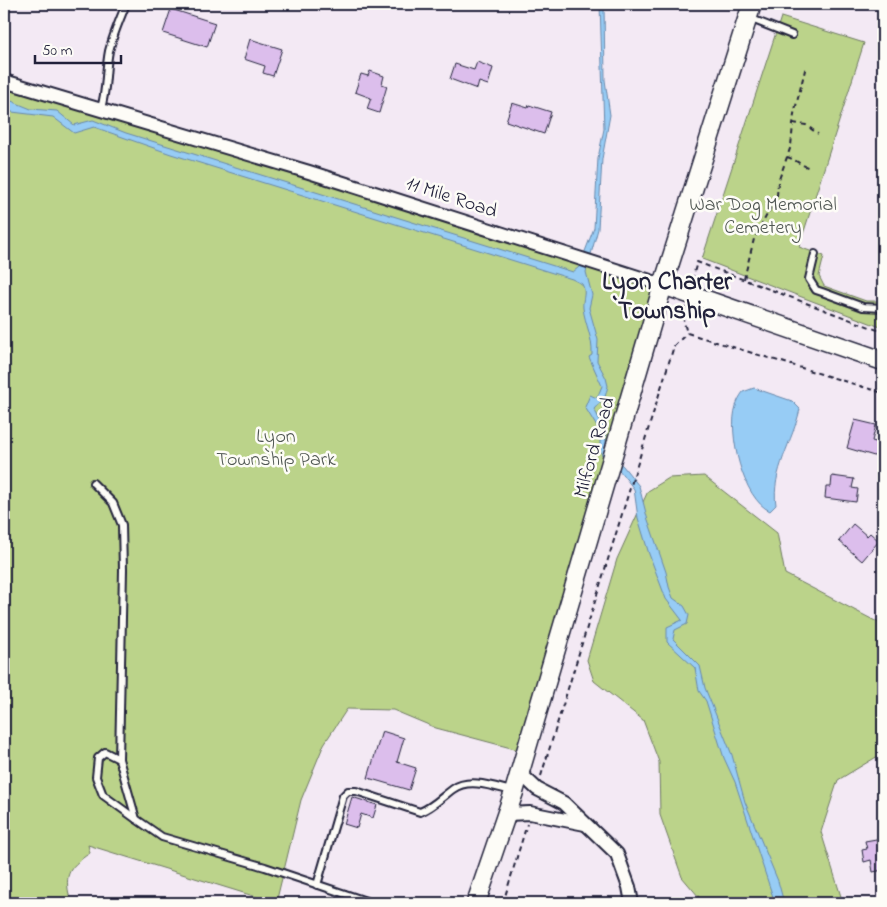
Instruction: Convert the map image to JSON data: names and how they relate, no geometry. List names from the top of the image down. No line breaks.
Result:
{"streets":{"street":["11 Mile Road","Milford Road"]},"crossings":[["11 Mile Road","Milford Road"]],"districts":["Lyon Charter Township"],"parks":["War Dog Memorial Cemetery","Lyon Township Park"],"scale_bar":"50 m"}
